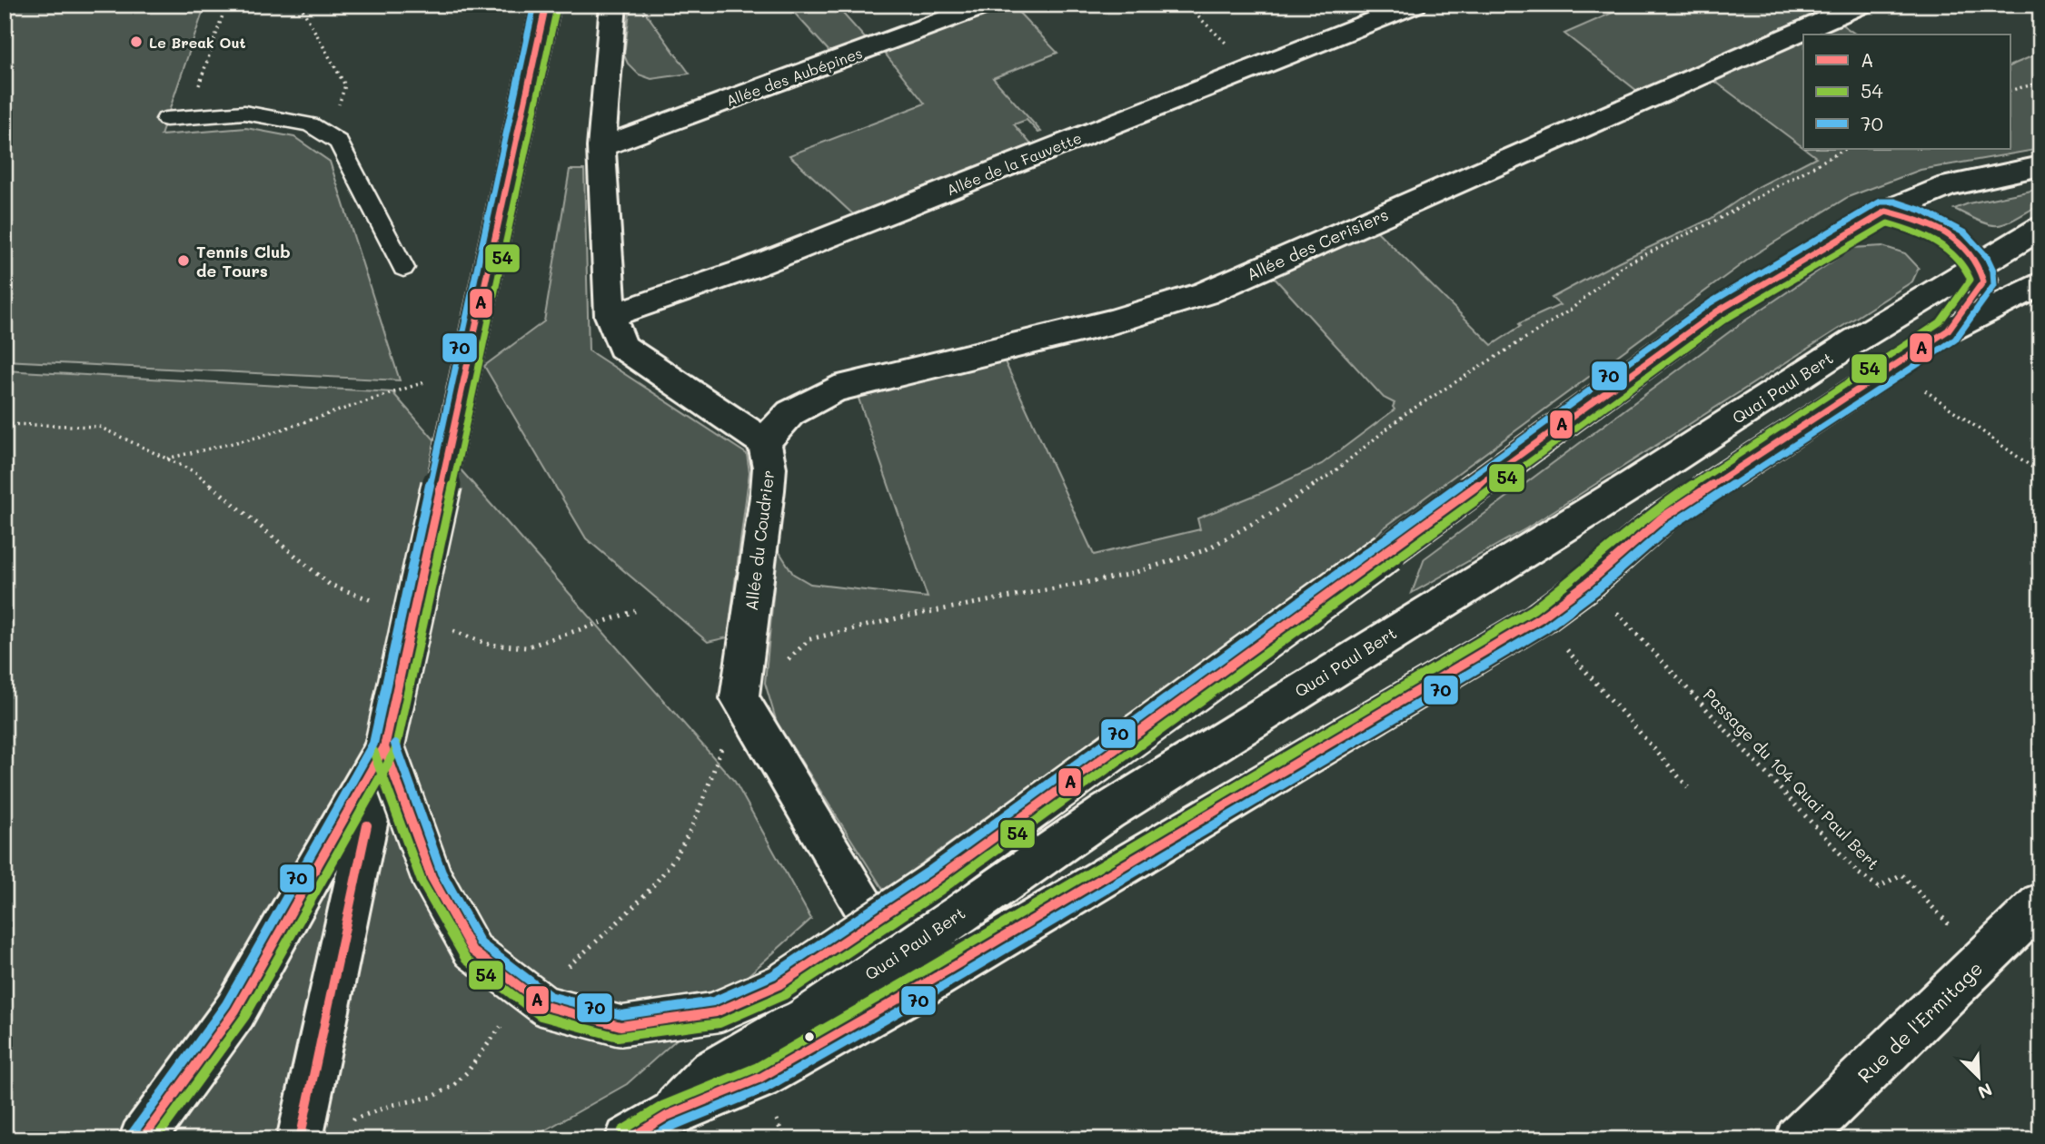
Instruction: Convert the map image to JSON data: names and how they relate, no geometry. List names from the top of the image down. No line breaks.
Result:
{"streets":{"main road":["Allée des Aubépines","Allée de la Fauvette","Allée des Cerisiers","Quai Paul Bert","Allée du Coudrier","Rue de l'Ermitage"],"path":["Passage du 104 Quai Paul Bert"]},"crossings":[["Allée des Cerisiers","Allée du Coudrier"],["Quai Paul Bert","Passage du 104 Quai Paul Bert"],["Passage du 104 Quai Paul Bert","Rue de l'Ermitage"]],"places":["Le Break Out","Tennis Club de Tours"],"lines":["transit line A","transit line 70","transit line 54"],"legend":["A","54","70"],"north":"bottom right"}
